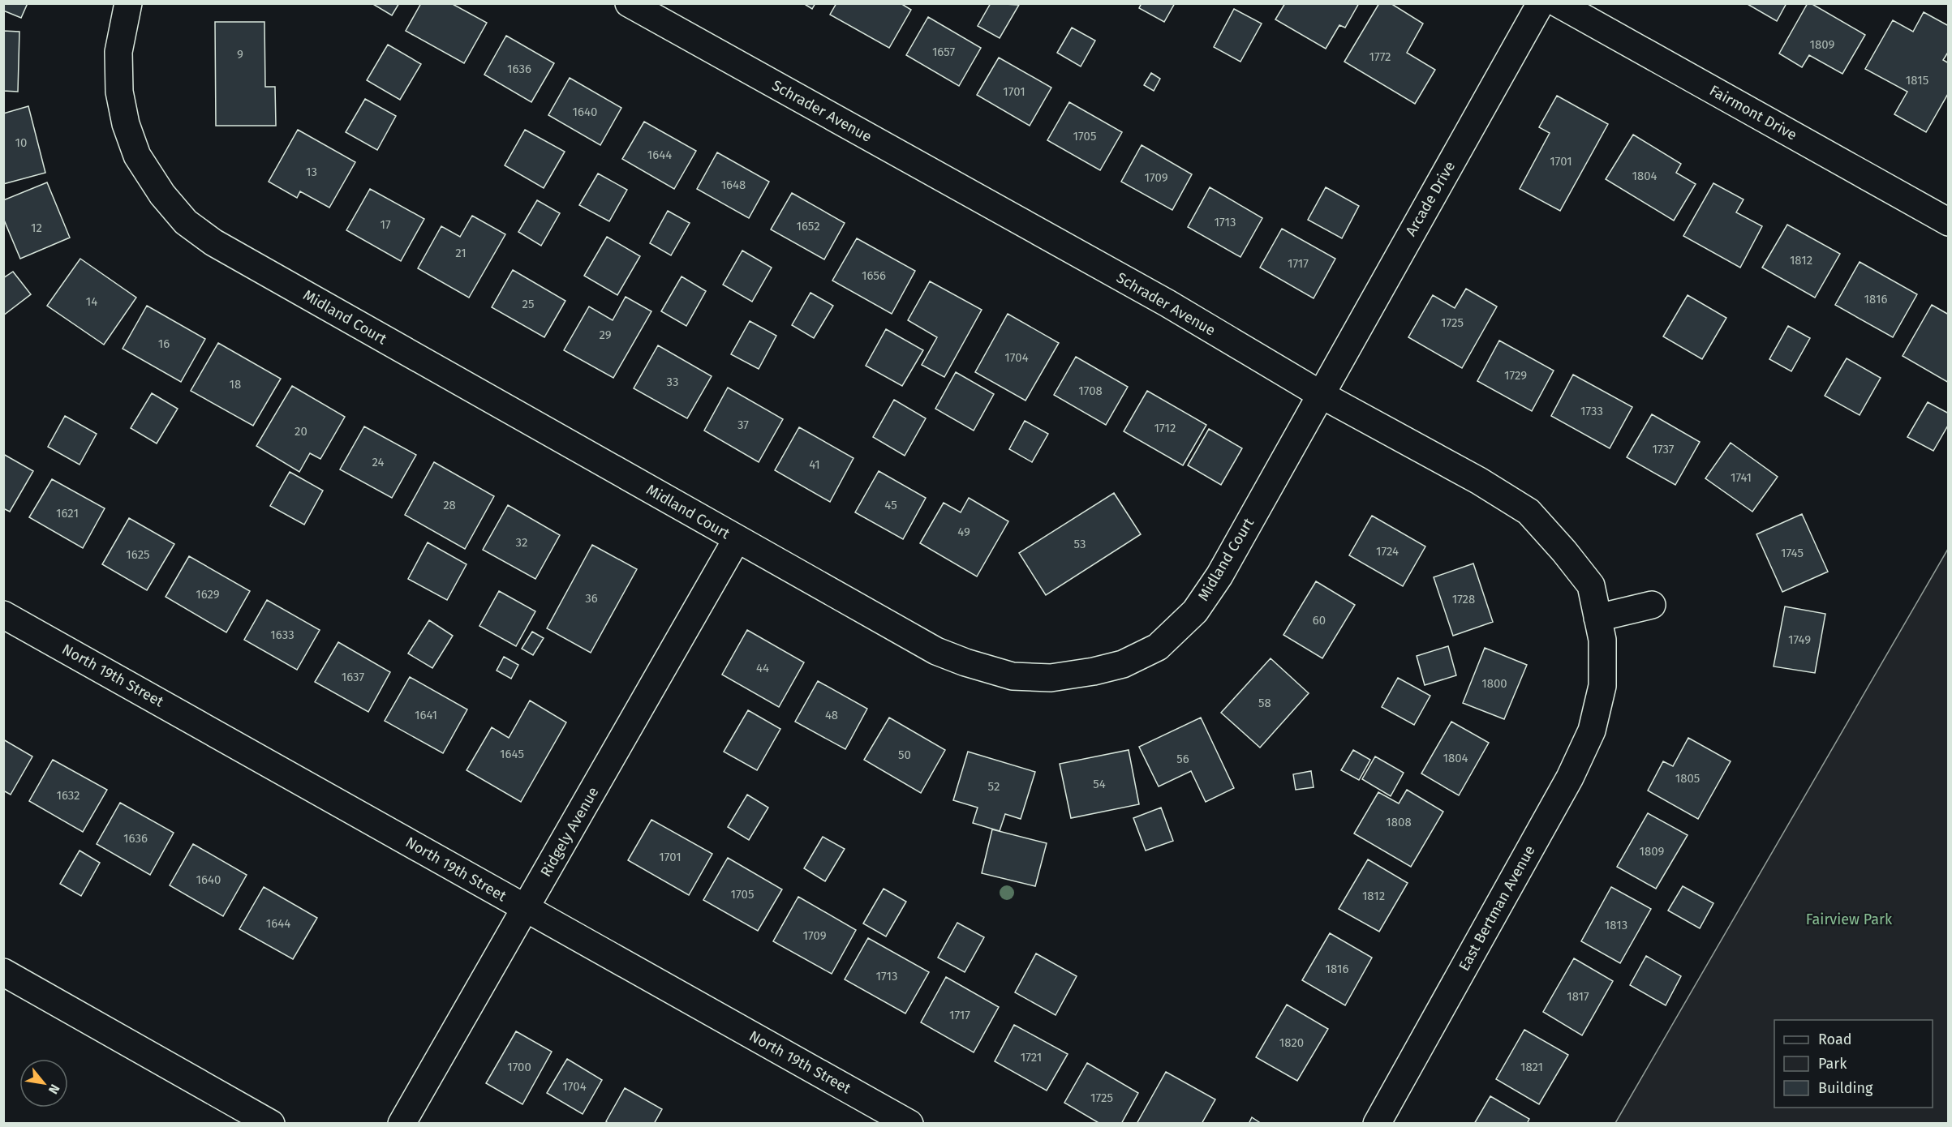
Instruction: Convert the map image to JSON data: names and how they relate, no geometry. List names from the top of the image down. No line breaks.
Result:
{"streets":{"street":["Schrader Avenue","Fairmont Drive","Arcade Drive","Midland Court","North 19th Street","Ridgely Avenue","East Bertman Avenue"]},"crossings":[["Schrader Avenue","Arcade Drive"],["Schrader Avenue","Midland Court"],["Schrader Avenue","East Bertman Avenue"],["Arcade Drive","Midland Court"],["Midland Court","Ridgely Avenue"],["North 19th Street","Ridgely Avenue"]],"parks":["Fairview Park"],"house_numbers":["1809","1657","9","1772","1636","1815","1701","1640","1705","10","1644","1701","13","1804","1709","1648","1713","17","1652","12","21","1812","1717","1656","1816","14","25","1725","29","16","1704","1729","33","18","1708","1733","37","1712","20","1737","24","41","1741","28","45","1621","49","32","53","1724","1745","1625","1629","36","1728","60","1633","1749","44","1637","1800","58","1641","48","1645","50","1804","56","1805","54","52","1632","1808","1636","1809","1701","1640","1705","1812","1644","1813","1709","1816","1713","1817","1717","1820","1721","1700","1821","1704","1725"],"legend":["Road","Park","Building"],"north":"bottom right"}
